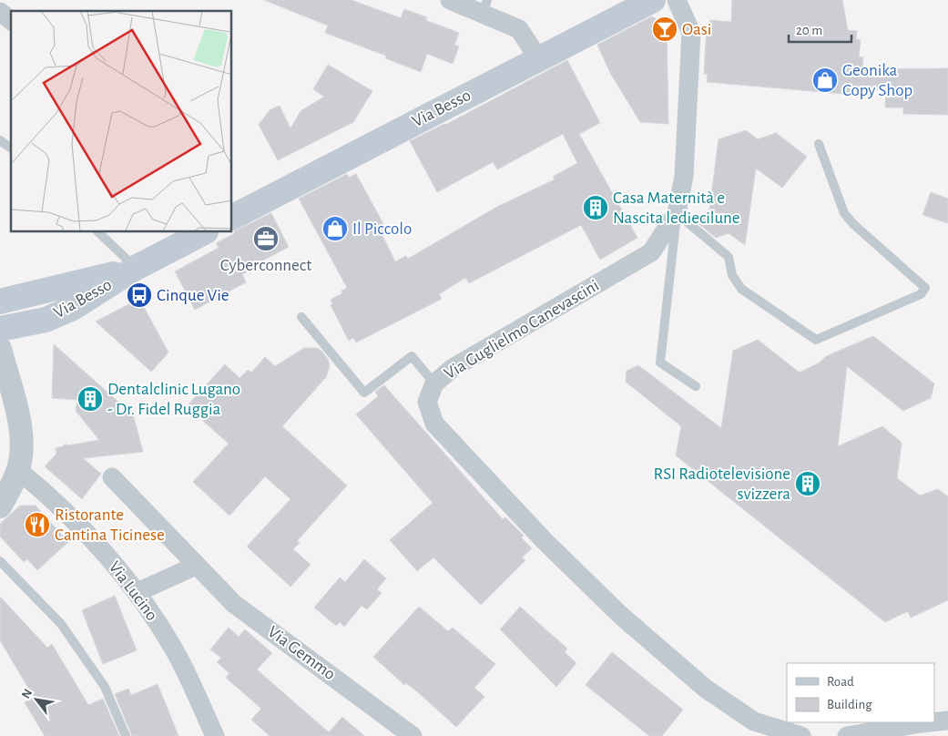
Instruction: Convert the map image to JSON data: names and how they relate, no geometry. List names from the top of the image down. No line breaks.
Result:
{"streets":{"main road":["Via Besso"],"street":["Via Guglielmo Canevascini","Via Lucino","Via Gemmo"]},"places":{"bar":["Oasi"],"shop":["Geonika Copy Shop","Il Piccolo"],"building":["Casa Maternità e Nascita lediecilune","Dentalclinic Lugano - Dr. Fidel Ruggia","RSI Radiotelevisione svizzera"],"office":["Cyberconnect"],"bus stop":["Cinque Vie"],"restaurant":["Ristorante Cantina Ticinese"]},"legend":["Road","Building"],"scale_bar":"20 m","north":"top left"}
